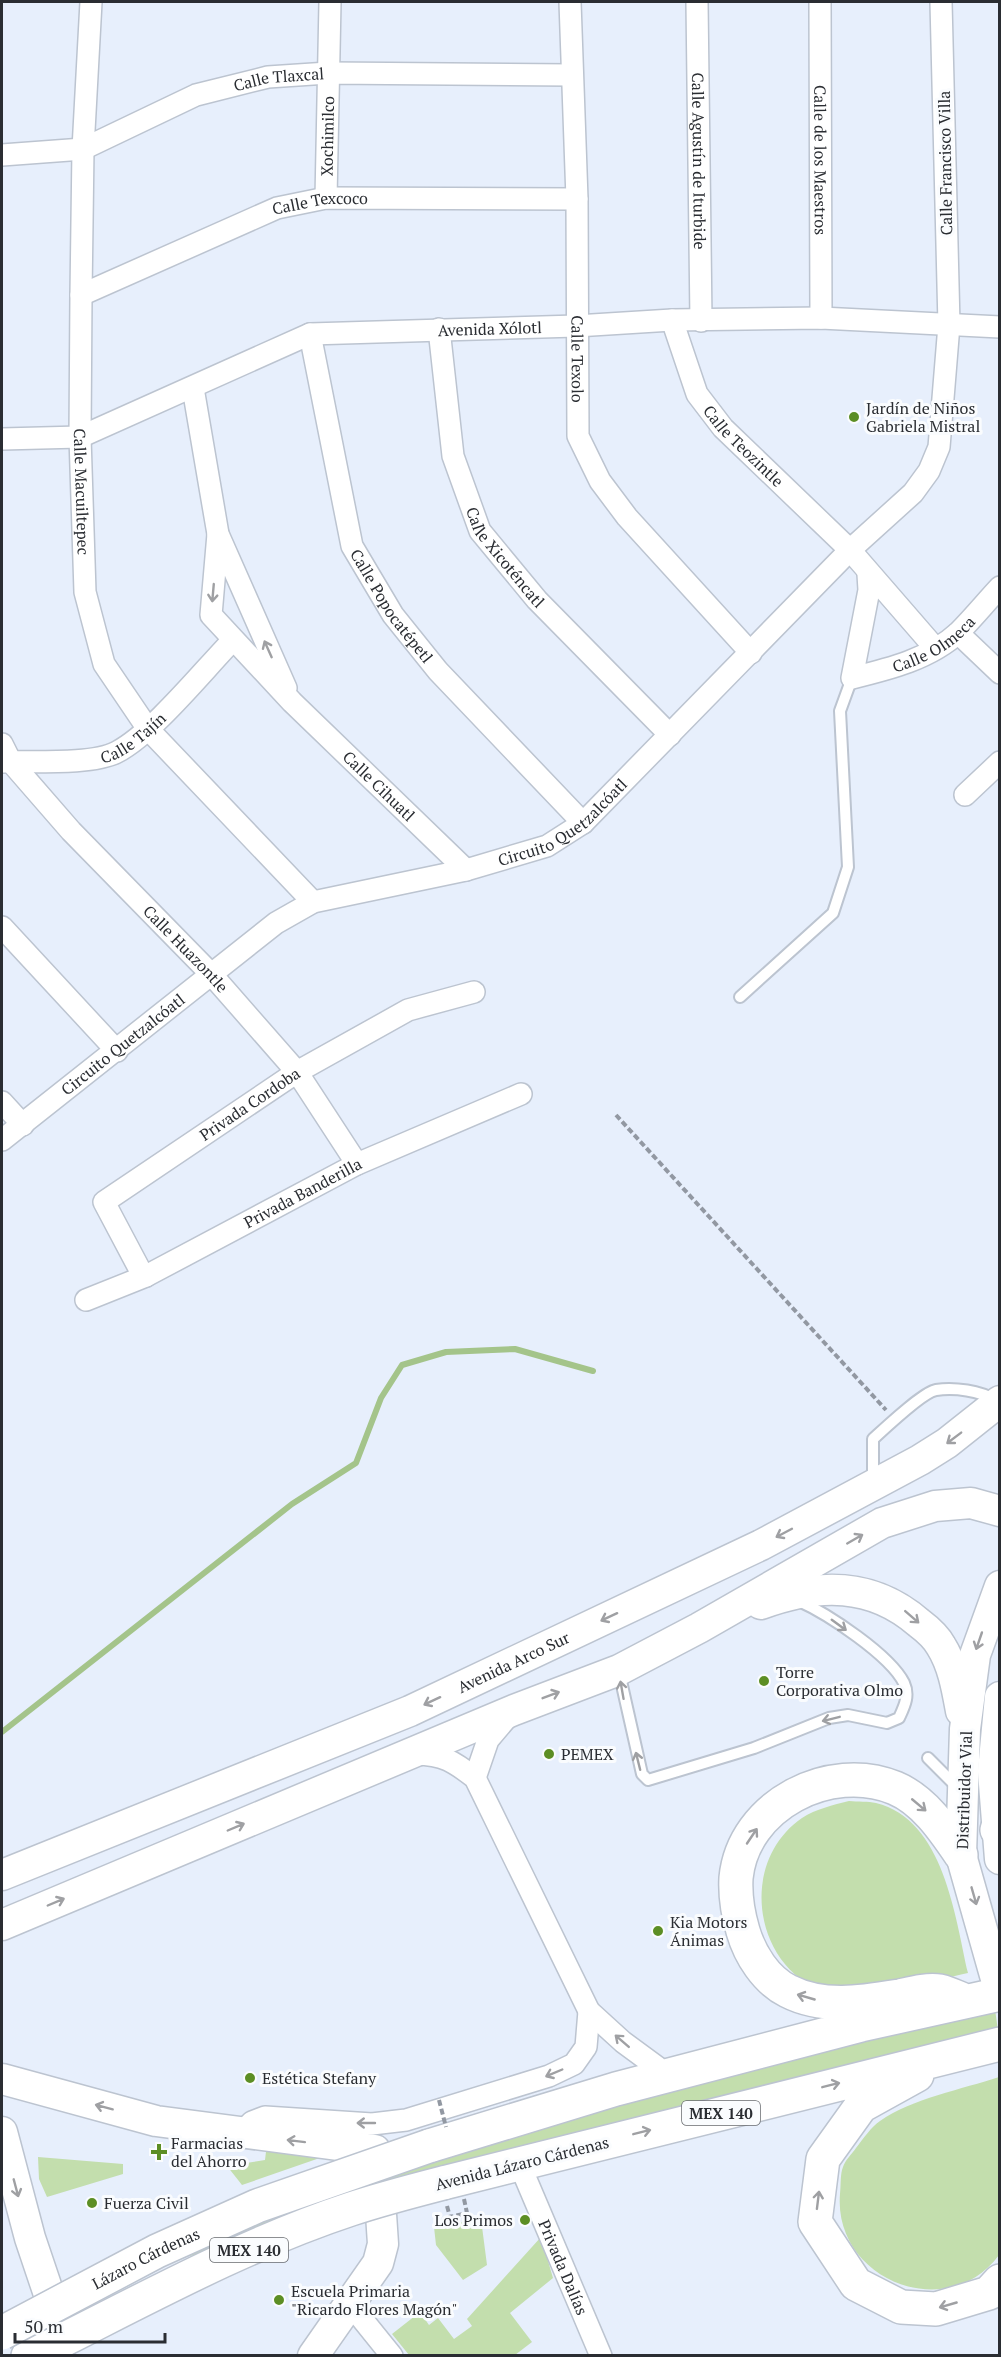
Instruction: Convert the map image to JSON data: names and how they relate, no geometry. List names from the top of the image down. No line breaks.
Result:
{"streets":{"highway":["MEX 140","Avenida Lázaro Cárdenas","Lázaro Cárdenas"],"main road":["Avenida Arco Sur","Distribuidor Vial"],"street":["Calle Tlaxcal","Xochimilco","Calle de los Maestros","Calle Agustín de Iturbide","Calle Francisco Villa","Calle Texcoco","Avenida Xólotl","Calle Texolo","Calle Teozintle","Calle Macuiltepec","Calle Xicoténcatl","Calle Popocatépetl","Calle Olmeca","Calle Tajín","Calle Cihuatl","Circuito Quetzalcóatl","Calle Huazontle","Privada Cordoba","Privada Banderilla","Privada Dalías"]},"crossings":[["Calle Tlaxcal","Xochimilco"],["Calle Tlaxcal","Calle Texolo"],["Calle Tlaxcal","Calle Macuiltepec"],["Xochimilco","Calle Texcoco"],["Calle de los Maestros","Avenida Xólotl"],["Calle Agustín de Iturbide","Avenida Xólotl"],["Calle Francisco Villa","Avenida Xólotl"],["Calle Francisco Villa","Circuito Quetzalcóatl"],["Calle Texcoco","Calle Texolo"],["Calle Texcoco","Calle Macuiltepec"],["Avenida Xólotl","Calle Texolo"],["Avenida Xólotl","Calle Teozintle"],["Avenida Xólotl","Calle Macuiltepec"],["Avenida Xólotl","Calle Xicoténcatl"],["Avenida Xólotl","Calle Popocatépetl"],["Avenida Xólotl","Calle Cihuatl"],["Avenida Xólotl","Circuito Quetzalcóatl"],["Calle Texolo","Circuito Quetzalcóatl"],["Calle Teozintle","Calle Olmeca"],["Calle Teozintle","Circuito Quetzalcóatl"],["Calle Macuiltepec","Calle Tajín"],["Calle Macuiltepec","Circuito Quetzalcóatl"],["Calle Xicoténcatl","Circuito Quetzalcóatl"],["Calle Popocatépetl","Circuito Quetzalcóatl"],["Calle Tajín","Calle Cihuatl"],["Calle Tajín","Calle Huazontle"],["Calle Cihuatl","Circuito Quetzalcóatl"],["Circuito Quetzalcóatl","Calle Huazontle"],["Calle Huazontle","Privada Cordoba"],["Calle Huazontle","Privada Banderilla"],["Privada Cordoba","Privada Banderilla"],["Distribuidor Vial","MEX 140"],["MEX 140","Avenida Lázaro Cárdenas"],["MEX 140","Lázaro Cárdenas"]],"one_way":["Distribuidor Vial","Avenida Lázaro Cárdenas"],"places":{"other":["Jardín de Niños Gabriela Mistral","Torre Corporativa Olmo","PEMEX","Kia Motors Ánimas","Estética Stefany","Fuerza Civil","Los Primos","Escuela Primaria \"Ricardo Flores Magón\""],"health":["Farmacias del Ahorro"]},"scale_bar":"50 m"}
